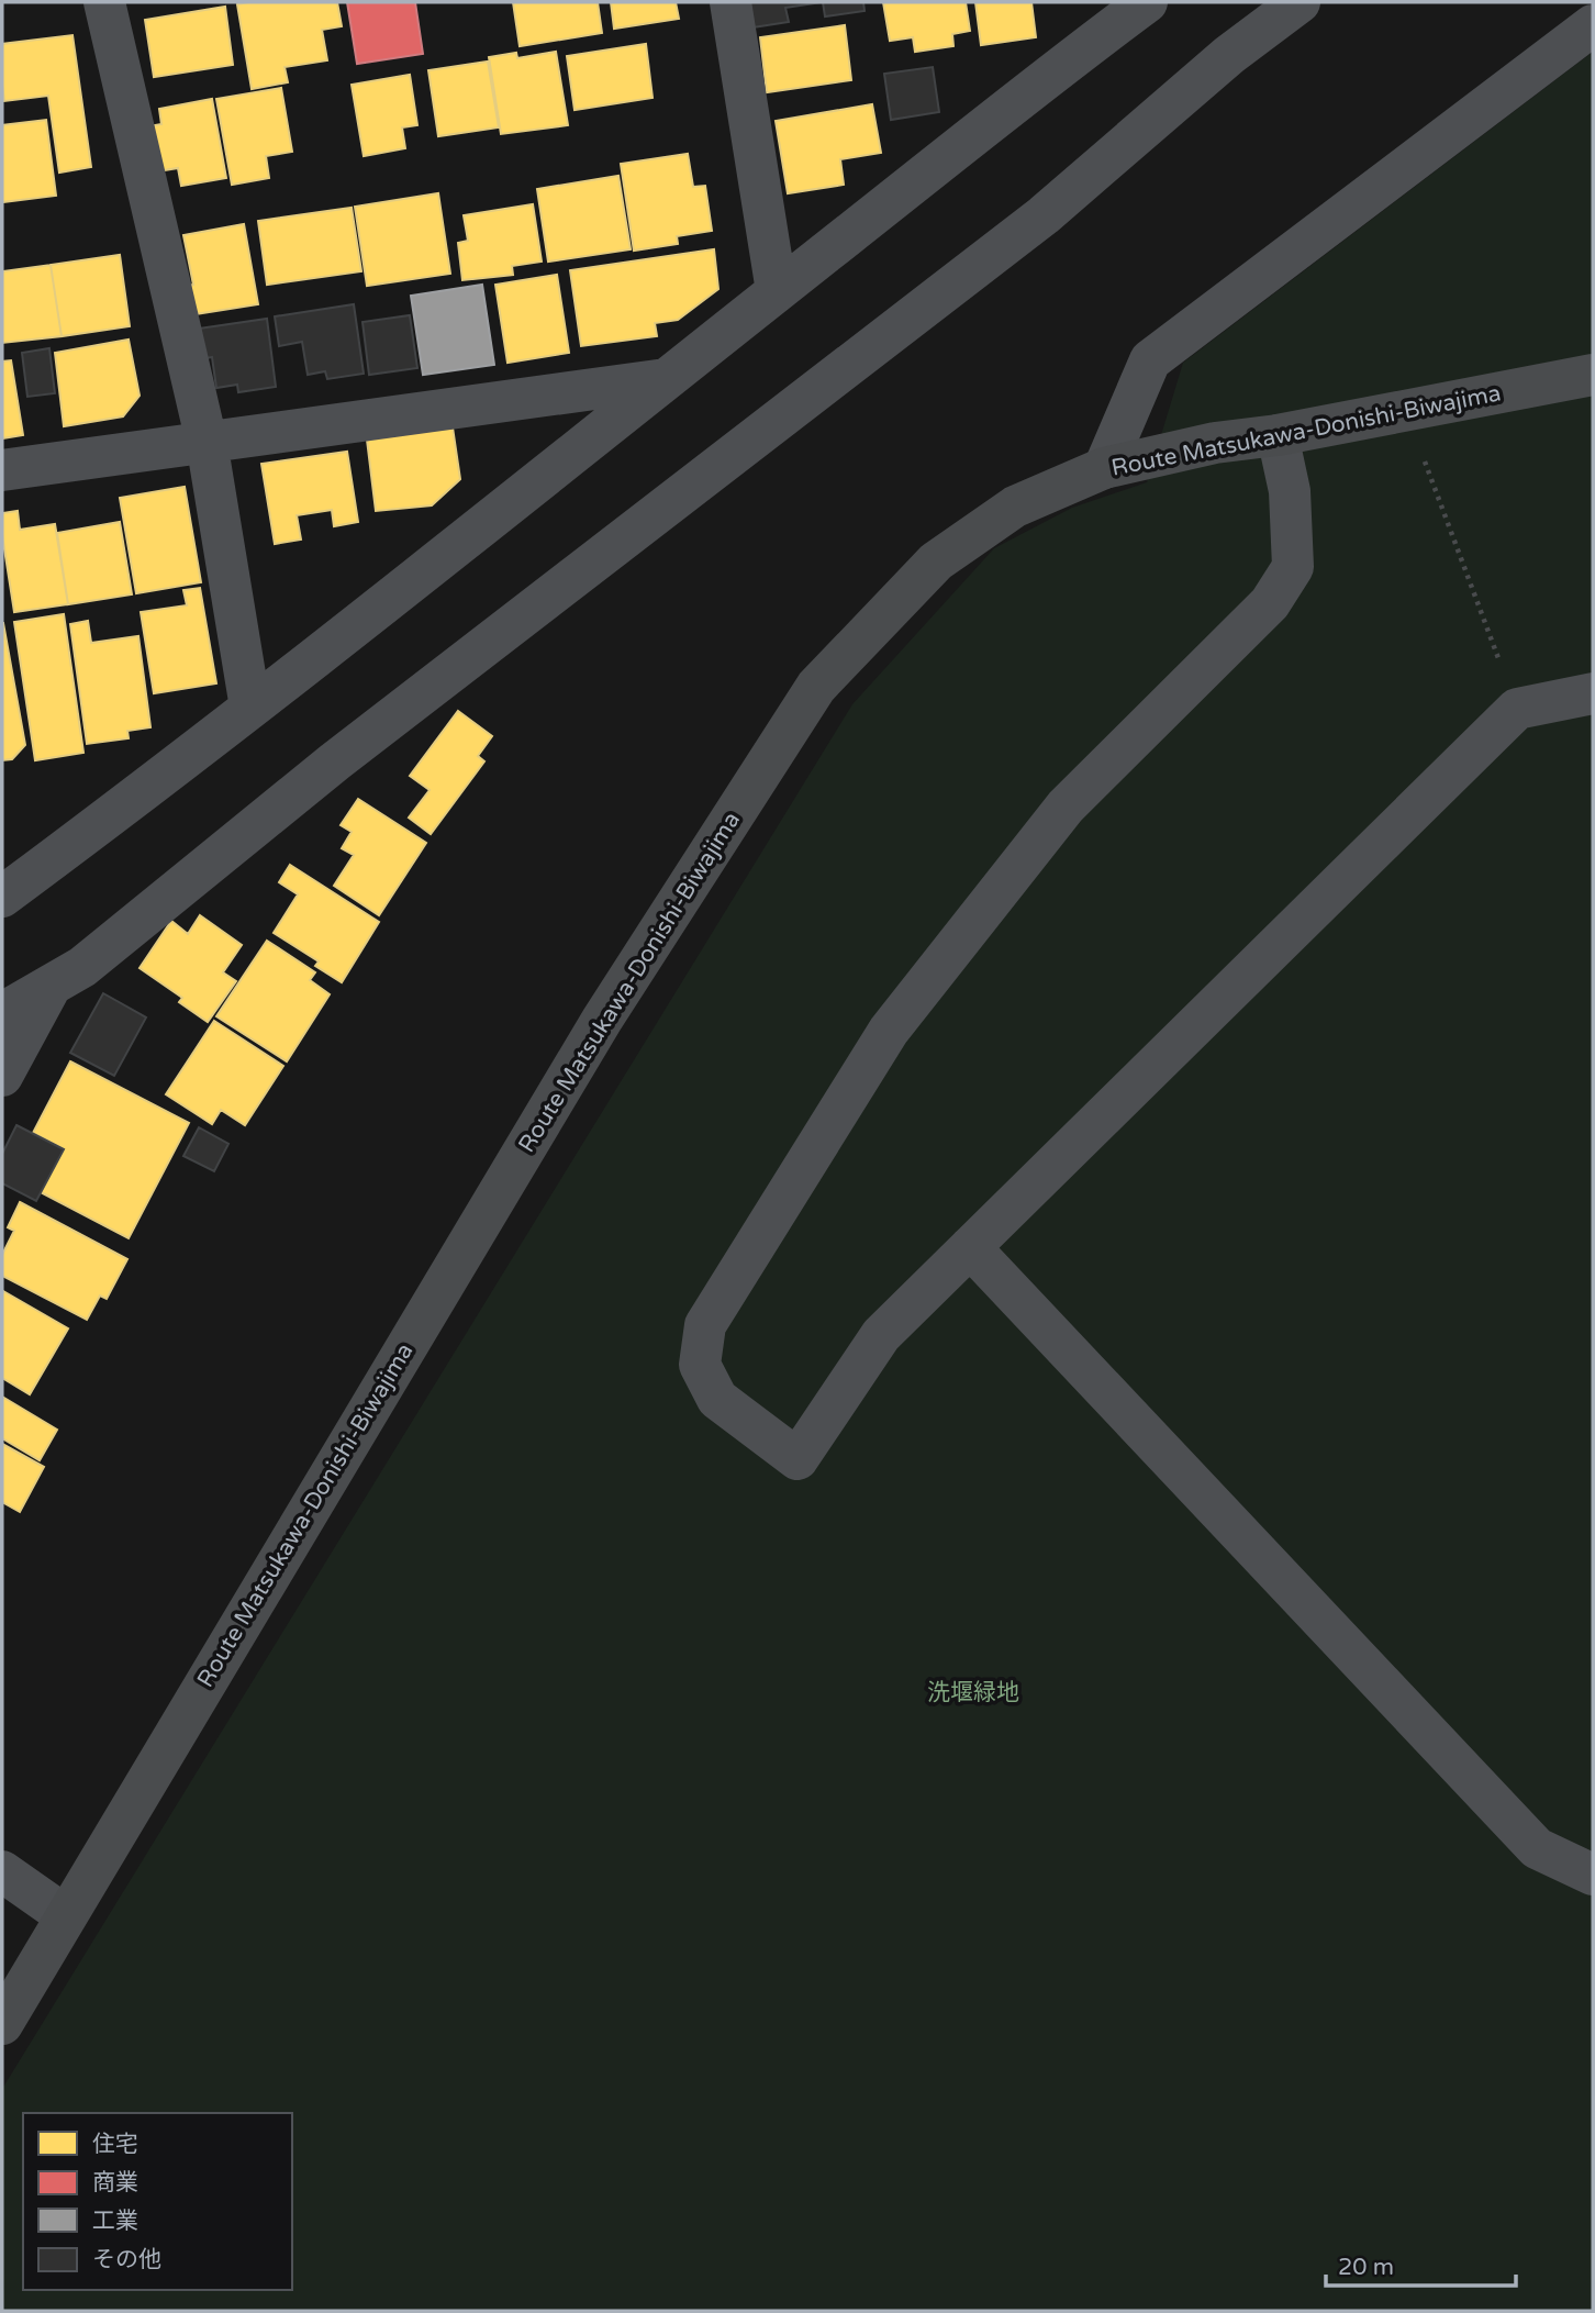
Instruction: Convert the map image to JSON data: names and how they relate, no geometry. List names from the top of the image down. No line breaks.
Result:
{"streets":{"main road":["Route Matsukawa-Donishi-Biwajima"]},"parks":["洗堰緑地"],"legend":["住宅","商業","工業","その他"],"scale_bar":"20 m"}
